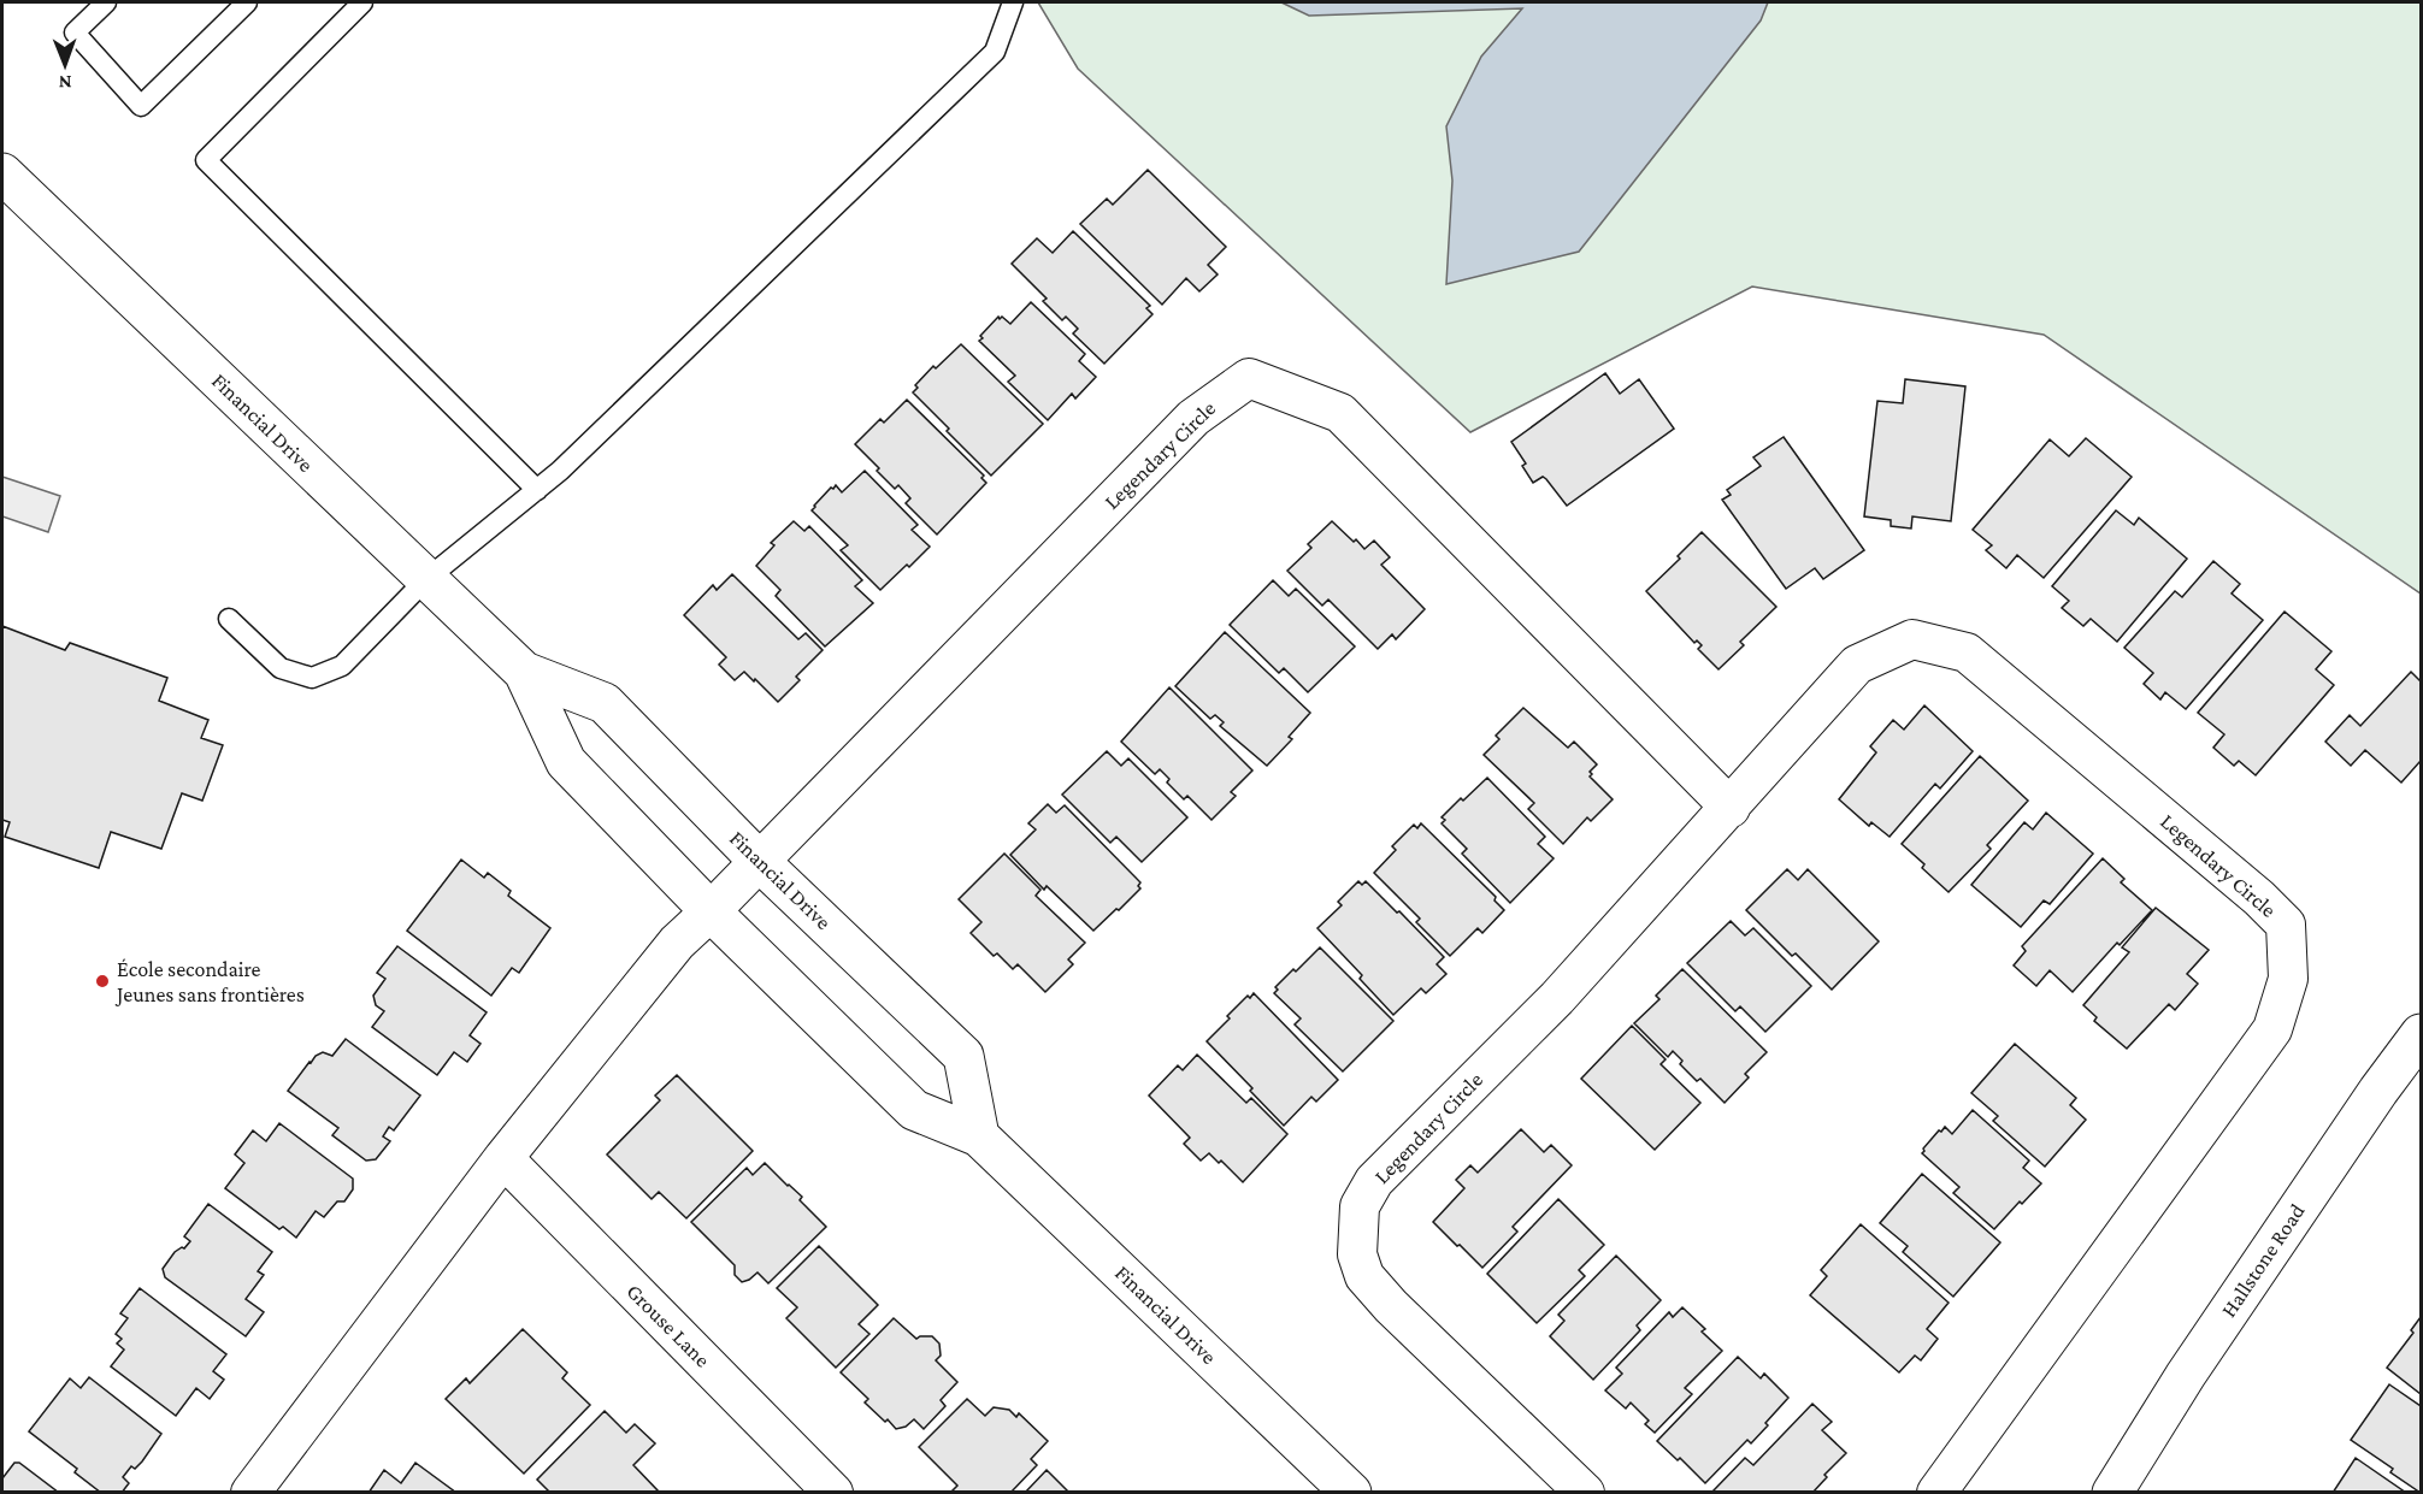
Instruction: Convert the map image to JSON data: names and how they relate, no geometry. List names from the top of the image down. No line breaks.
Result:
{"streets":{"street":["Financial Drive","Legendary Circle","Hallstone Road","Grouse Lane"]},"crossings":[["Financial Drive","Legendary Circle"]],"places":["École secondaire Jeunes sans frontières"],"north":"bottom"}
